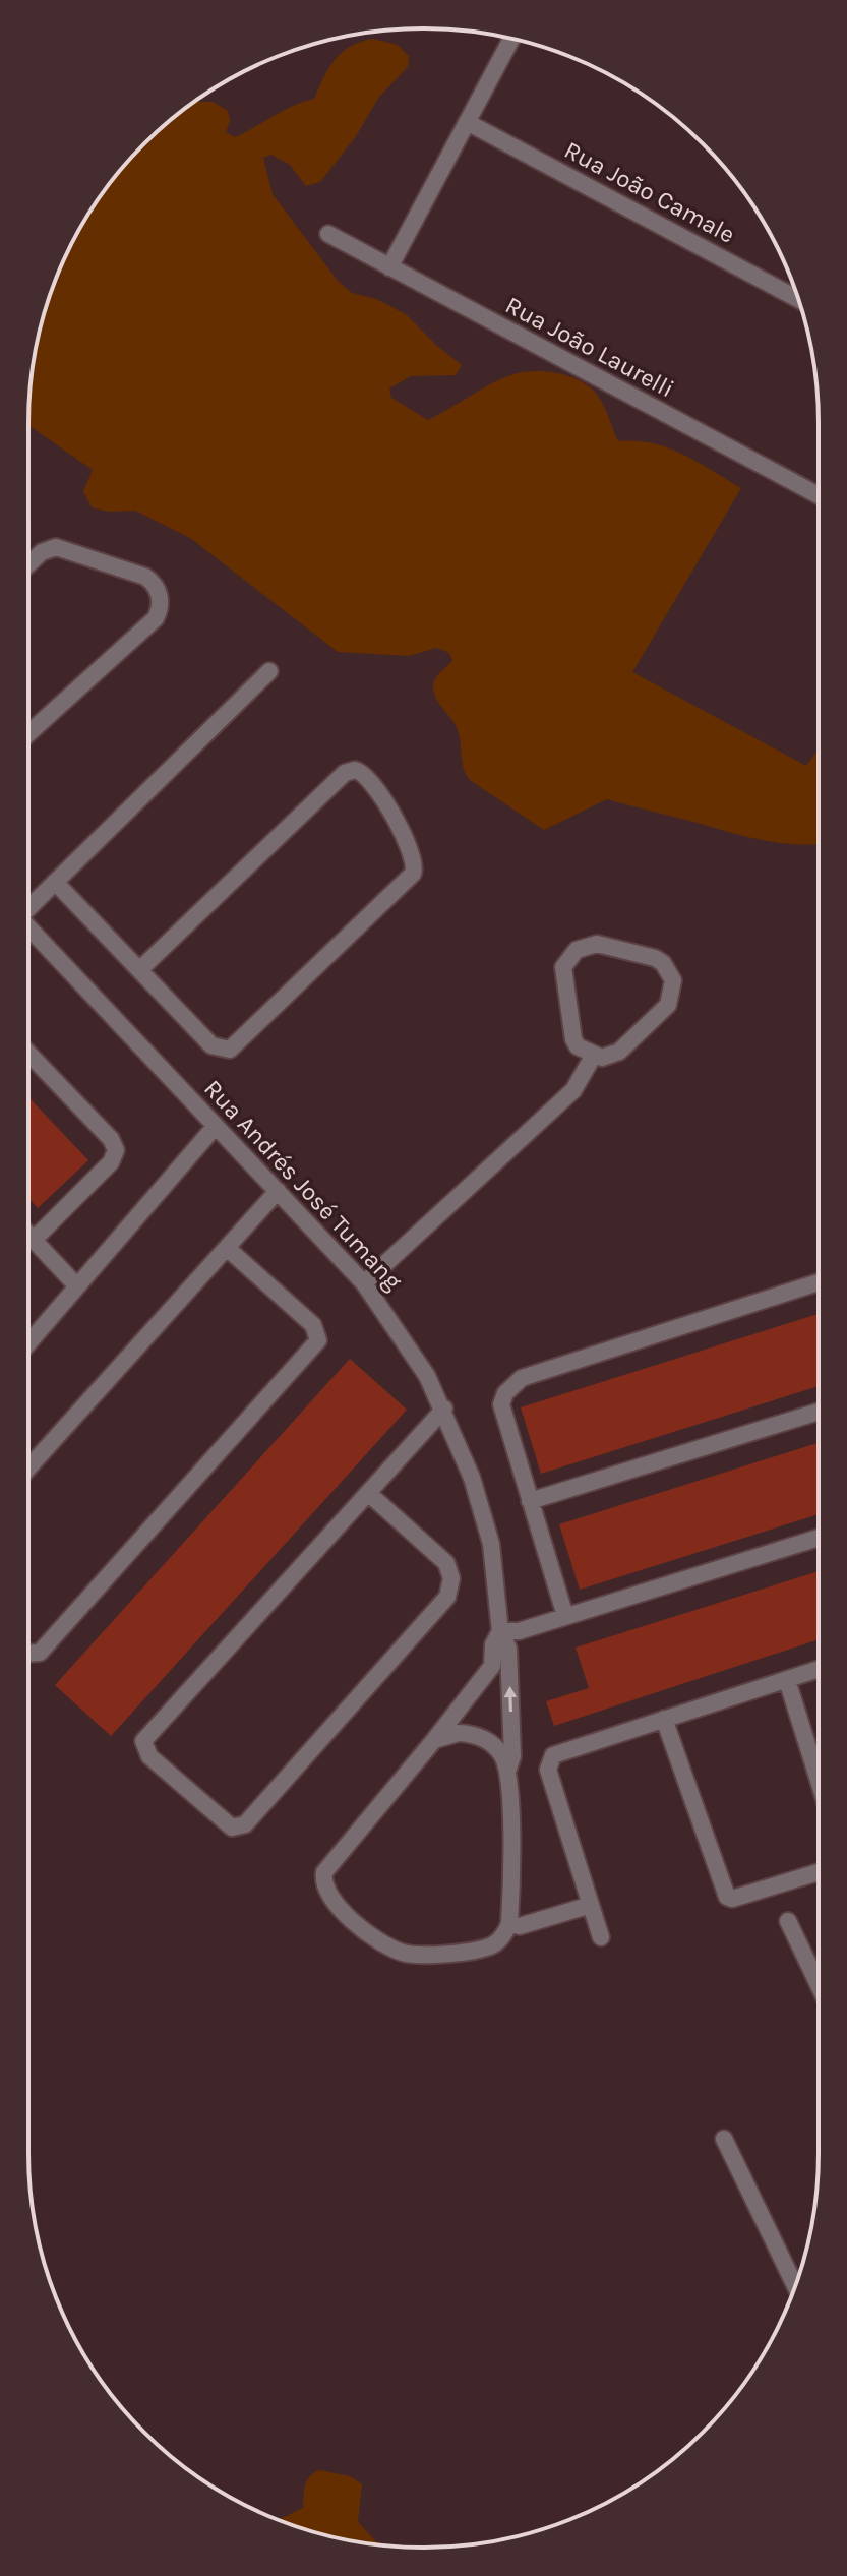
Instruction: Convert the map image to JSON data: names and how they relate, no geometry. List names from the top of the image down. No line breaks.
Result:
{"streets":{"street":["Rua João Camale","Rua João Laurelli","Rua Andrés José Tumang"]}}
